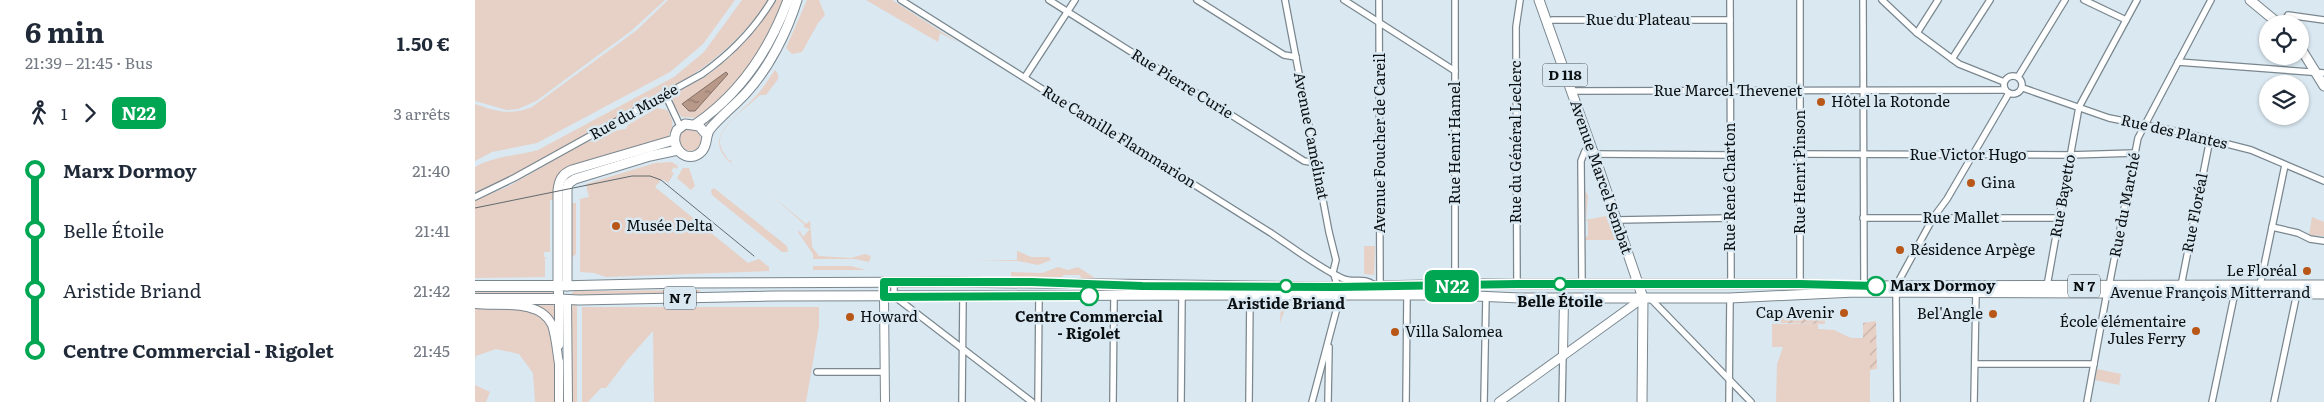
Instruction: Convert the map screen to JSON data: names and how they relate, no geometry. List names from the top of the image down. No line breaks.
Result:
{"streets":{"highway":["N 7"],"main road":["D 118","Avenue Marcel Sembat","Avenue François Mitterrand"],"street":["Rue du Plateau","Rue Pierre Curie","Rue Marcel Thevenet","Rue du Musée","Rue des Plantes","Avenue Camélinat","Rue Camille Flammarion","Rue du Général Leclerc","Avenue Foucher de Careil","Rue Henri Hamel","Rue Victor Hugo","Rue Henri Pinson","Rue René Charton","Rue Bayetto","Rue du Marché","Rue Floréal","Rue Mallet"]},"crossings":[["Rue du Plateau","Avenue Marcel Sembat"],["Rue du Plateau","Rue René Charton"],["D 118","Avenue Marcel Sembat"],["D 118","Avenue François Mitterrand"],["Rue Pierre Curie","Avenue Camélinat"],["Rue Marcel Thevenet","Rue des Plantes"],["Rue Marcel Thevenet","Rue Henri Pinson"],["Rue Marcel Thevenet","Avenue Marcel Sembat"],["Rue Marcel Thevenet","Rue René Charton"],["Rue des Plantes","Rue Bayetto"],["Rue des Plantes","Rue du Marché"],["Rue des Plantes","Rue Floréal"],["Avenue Camélinat","Rue Camille Flammarion"],["Avenue Camélinat","N 7"],["Avenue Camélinat","Avenue François Mitterrand"],["Rue du Général Leclerc","Avenue François Mitterrand"],["Avenue Foucher de Careil","Avenue François Mitterrand"],["Rue Henri Hamel","Avenue François Mitterrand"],["Rue Victor Hugo","Rue Henri Pinson"],["Rue Victor Hugo","Rue Bayetto"],["Rue Victor Hugo","Rue du Marché"],["Rue Henri Pinson","Avenue François Mitterrand"],["Avenue Marcel Sembat","Avenue François Mitterrand"],["Rue René Charton","Avenue François Mitterrand"],["Rue Bayetto","Rue Mallet"],["Rue Bayetto","Avenue François Mitterrand"],["Rue du Marché","Avenue François Mitterrand"],["Rue Floréal","Avenue François Mitterrand"],["N 7","Avenue François Mitterrand"]],"places":["Hôtel la Rotonde","Gina","Musée Delta","Résidence Arpège","Le Floréal","Belle Étoile","Aristide Briand","Marx Dormoy","Centre Commercial - Rigolet","Cap Avenir","Bel'Angle","Howard","École élémentaire Jules Ferry","Villa Salomea"],"lines":["bus line N22"],"page":{"heading":["6 min","21:39 – 21:45 · Bus","1.50 €"],"on_map":"N22","legs":["1","N22","3 arrêts"],"list":[{"name":"Marx Dormoy","value":"21:40"},{"name":"Belle Étoile","value":"21:41"},{"name":"Aristide Briand","value":"21:42"},{"name":"Centre Commercial - Rigolet","value":"21:45"}]}}
